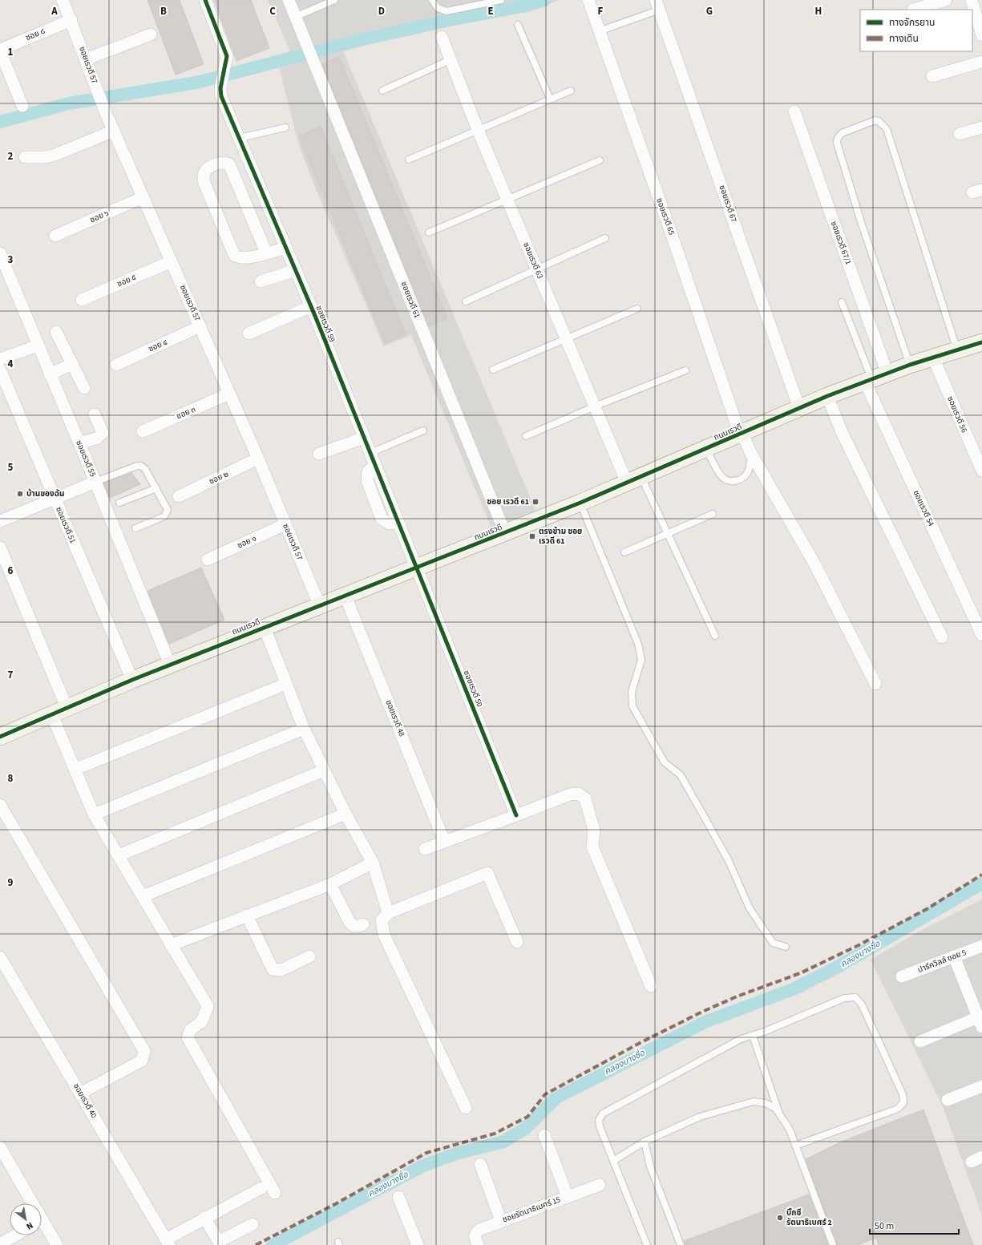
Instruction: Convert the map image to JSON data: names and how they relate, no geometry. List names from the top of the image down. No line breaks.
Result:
{"streets":{"street":["ซอย ๘","ซอยเรวดี 57","ซอยเรวดี 67","ซอย ๖","ซอยเรวดี 65","ซอยเรวดี 67/1","ซอยเรวดี 63","ซอย ๕","ซอยเรวดี 61","ซอยเรวดี 59","ซอย ๔","ซอย ๓","ซอยเรวดี 56","ถนนเรวดี","ซอยเรวดี 55","ซอย ๒","ซอยเรวดี 54","ซอยเรวดี 51","ซอย ๑","ซอยเรวดี 50","ซอยเรวดี 48","ปาร์ควิลล์ ซอย 5","ซอยเรวดี 40","ซอยรัตนาธิเบศร์ 15"]},"crossings":[["ซอย ๘","ซอยเรวดี 57"],["ซอยเรวดี 57","ซอย ๖"],["ซอยเรวดี 57","ซอย ๕"],["ซอยเรวดี 57","ซอย ๔"],["ซอยเรวดี 57","ซอย ๓"],["ซอยเรวดี 57","ถนนเรวดี"],["ซอยเรวดี 57","ซอย ๒"],["ซอยเรวดี 57","ซอย ๑"],["ซอยเรวดี 67","ถนนเรวดี"],["ซอยเรวดี 65","ถนนเรวดี"],["ซอยเรวดี 67/1","ถนนเรวดี"],["ซอยเรวดี 63","ถนนเรวดี"],["ซอยเรวดี 61","ถนนเรวดี"],["ซอยเรวดี 59","ถนนเรวดี"],["ซอยเรวดี 59","ซอยเรวดี 50"],["ซอยเรวดี 56","ถนนเรวดี"],["ถนนเรวดี","ซอยเรวดี 55"],["ถนนเรวดี","ซอยเรวดี 54"],["ถนนเรวดี","ซอยเรวดี 51"],["ถนนเรวดี","ซอยเรวดี 50"],["ถนนเรวดี","ซอยเรวดี 48"]],"water":["คลองบางซื่อ"],"places":{"other":["บ้านของฉัน","บิ๊กซี รัตนาธิเบศร์ 2"],"transit":["ซอย เรวดี 61","ตรงข้าม ซอย เรวดี 61"]},"legend":["ทางจักรยาน","ทางเดิน"],"scale_bar":"50 m","north":"bottom right","grid":{"columns":["A","B","C","D","E","F","G","H"],"rows":["1","2","3","4","5","6","7","8","9"]}}
